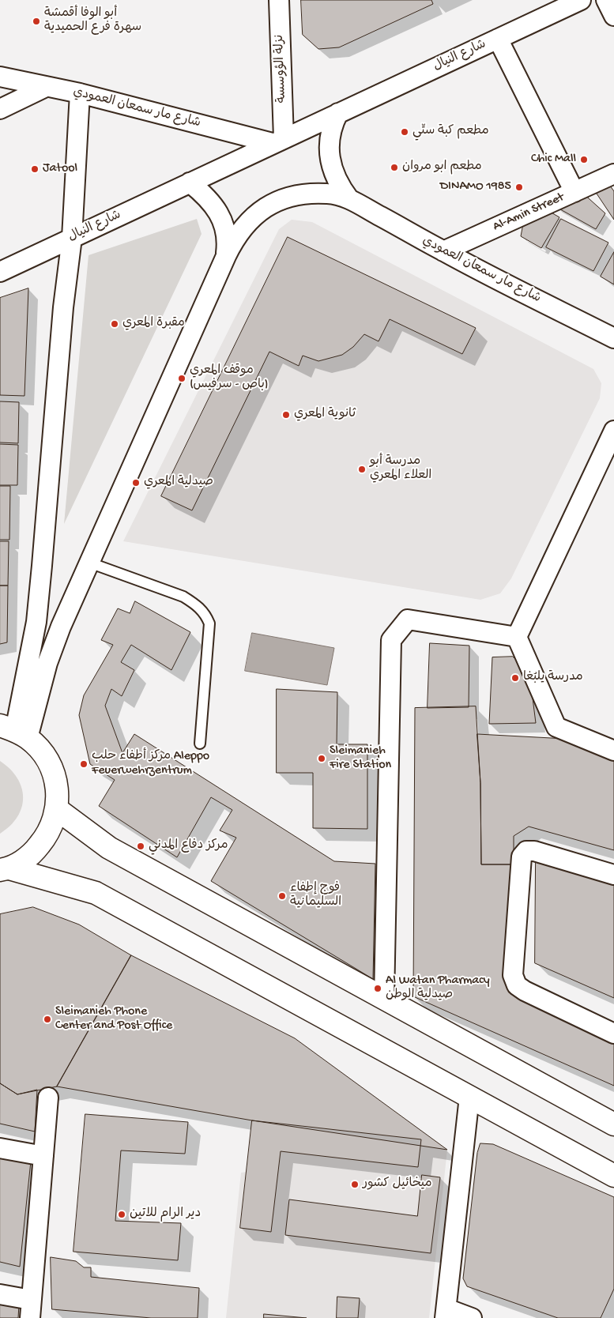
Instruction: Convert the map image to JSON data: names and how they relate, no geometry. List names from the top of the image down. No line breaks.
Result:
{"streets":{"street":["شارع النيال","نزلة الؤوسسة","شارع مار سمعان العمودي","Al-Amin Street"]},"crossings":[["شارع النيال","نزلة الؤوسسة"],["شارع النيال","شارع مار سمعان العمودي"],["نزلة الؤوسسة","شارع مار سمعان العمودي"],["شارع مار سمعان العمودي","Al-Amin Street"]],"places":["أبو الوفا أقمشة سهرة فرع الحميدية","مطعم كبة ستّي","Chic Mall","مطعم ابو مروان","Jatool","DINAMO 1985","مقبرة المعري","موقف المعري (باص - سرفيس)","ثانوية المعري","مدرسة أبو العلاء المعري","صيدلية المعري","مدرسة يلبُغا","Sleimanieh Fire Station","مركز أطفاء حلب Aleppo Feuerwehrzentrum","مركز دفاع المدني","فوج إطفاء السليمانية","Al Watan Pharmacy صيدلية الوطن","Sleimanieh Phone Center and Post Office","ميخائيل كشور","دير الرام للاتين"]}
